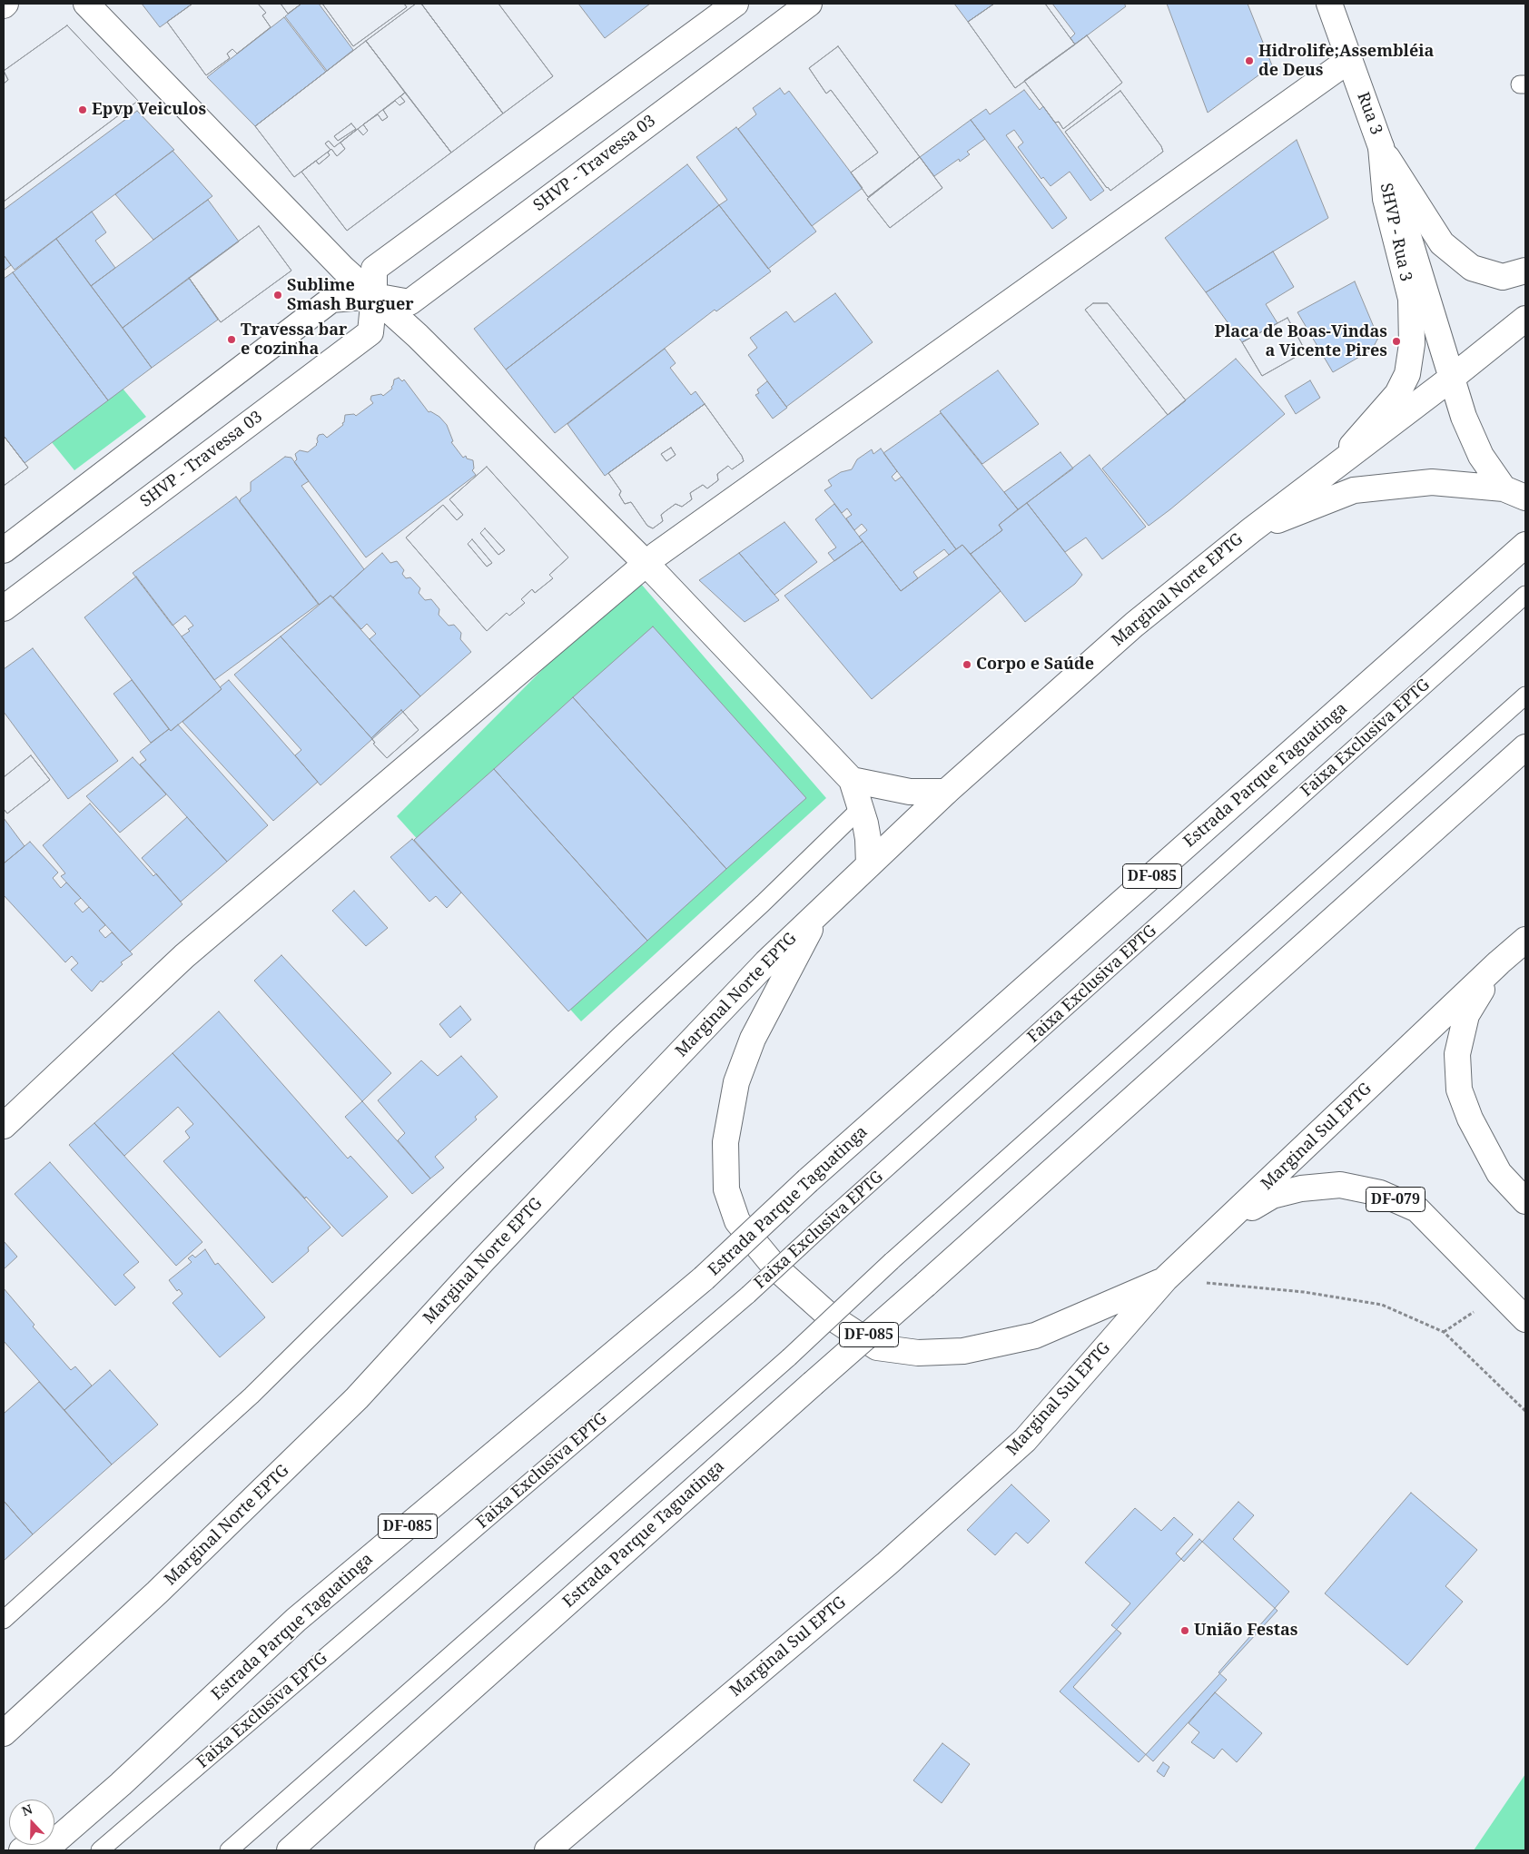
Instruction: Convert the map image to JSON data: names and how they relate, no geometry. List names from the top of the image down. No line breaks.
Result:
{"streets":{"main road":["Rua 3","SHVP - Travessa 03","SHVP - Rua 3","Marginal Norte EPTG","Estrada Parque Taguatinga","DF-085","Marginal Sul EPTG","DF-079"],"lane":["Faixa Exclusiva EPTG"]},"crossings":[["Rua 3","SHVP - Rua 3"],["SHVP - Rua 3","Marginal Norte EPTG"],["Marginal Sul EPTG","DF-079"]],"places":["Hidrolife;Assembléia de Deus","Epvp Veiculos","Sublime Smash Burguer","Travessa bar e cozinha","Placa de Boas-Vindas a Vicente Pires","Corpo e Saúde","União Festas"],"north":"top"}
